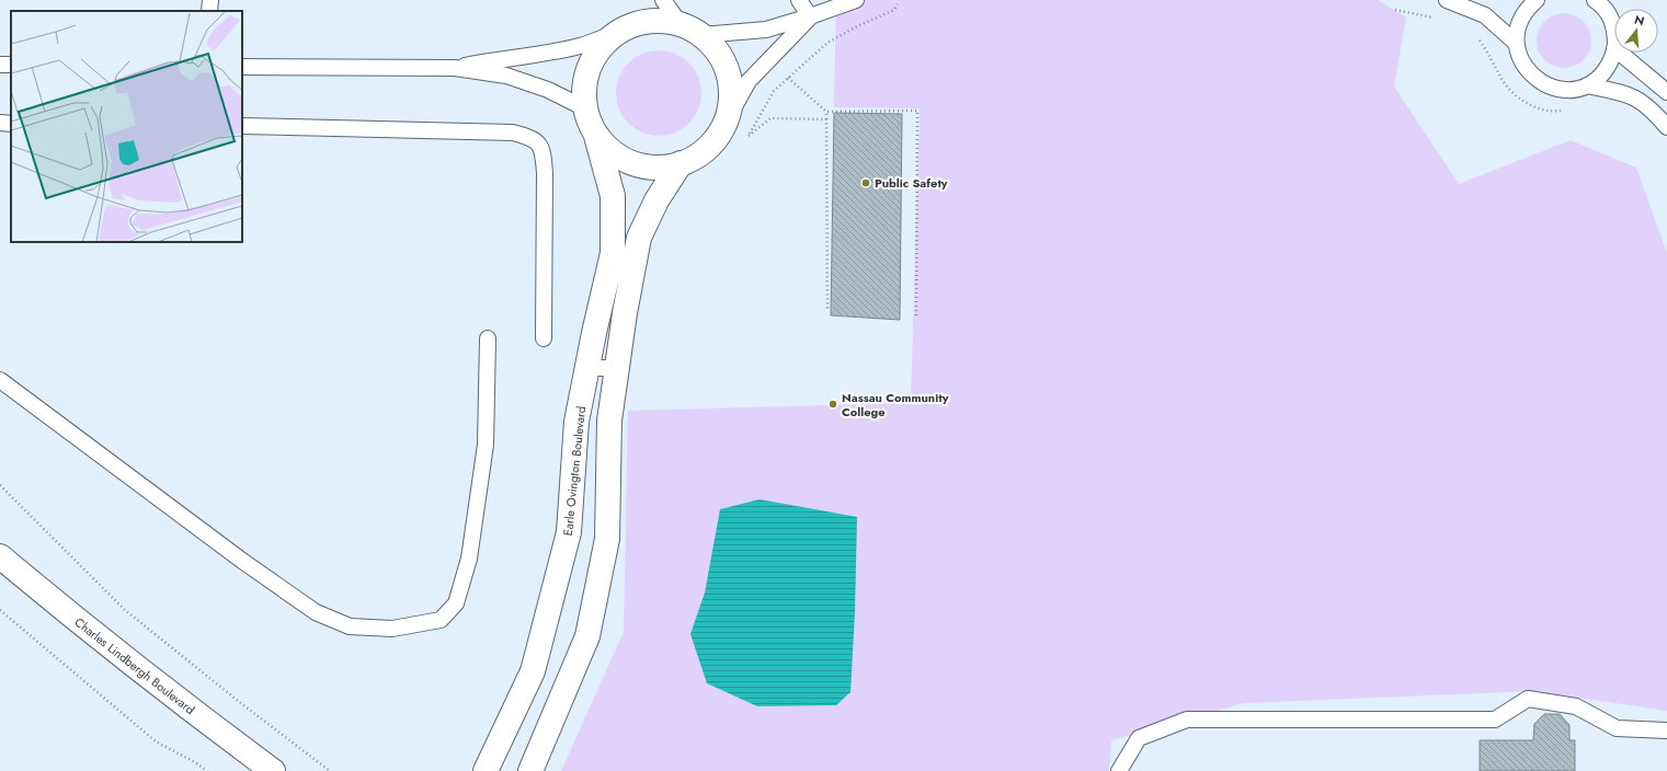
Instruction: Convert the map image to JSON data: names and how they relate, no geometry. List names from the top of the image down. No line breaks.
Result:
{"streets":{"street":["Earle Ovington Boulevard","Charles Lindbergh Boulevard"]},"places":["Public Safety","Nassau Community College"],"north":"top"}
